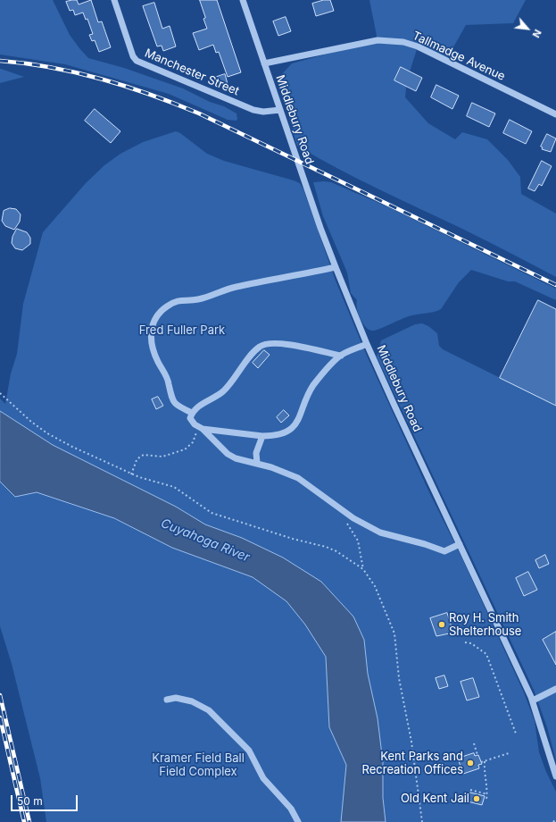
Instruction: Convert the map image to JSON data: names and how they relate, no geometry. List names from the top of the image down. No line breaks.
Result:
{"streets":{"street":["Tallmadge Avenue","Manchester Street","Middlebury Road"]},"crossings":[["Tallmadge Avenue","Middlebury Road"],["Manchester Street","Middlebury Road"]],"water":["Cuyahoga River"],"parks":["Fred Fuller Park","Kramer Field Ball Field Complex"],"places":["Roy H. Smith Shelterhouse","Kent Parks and Recreation Offices","Old Kent Jail"],"scale_bar":"50 m","north":"bottom right"}
